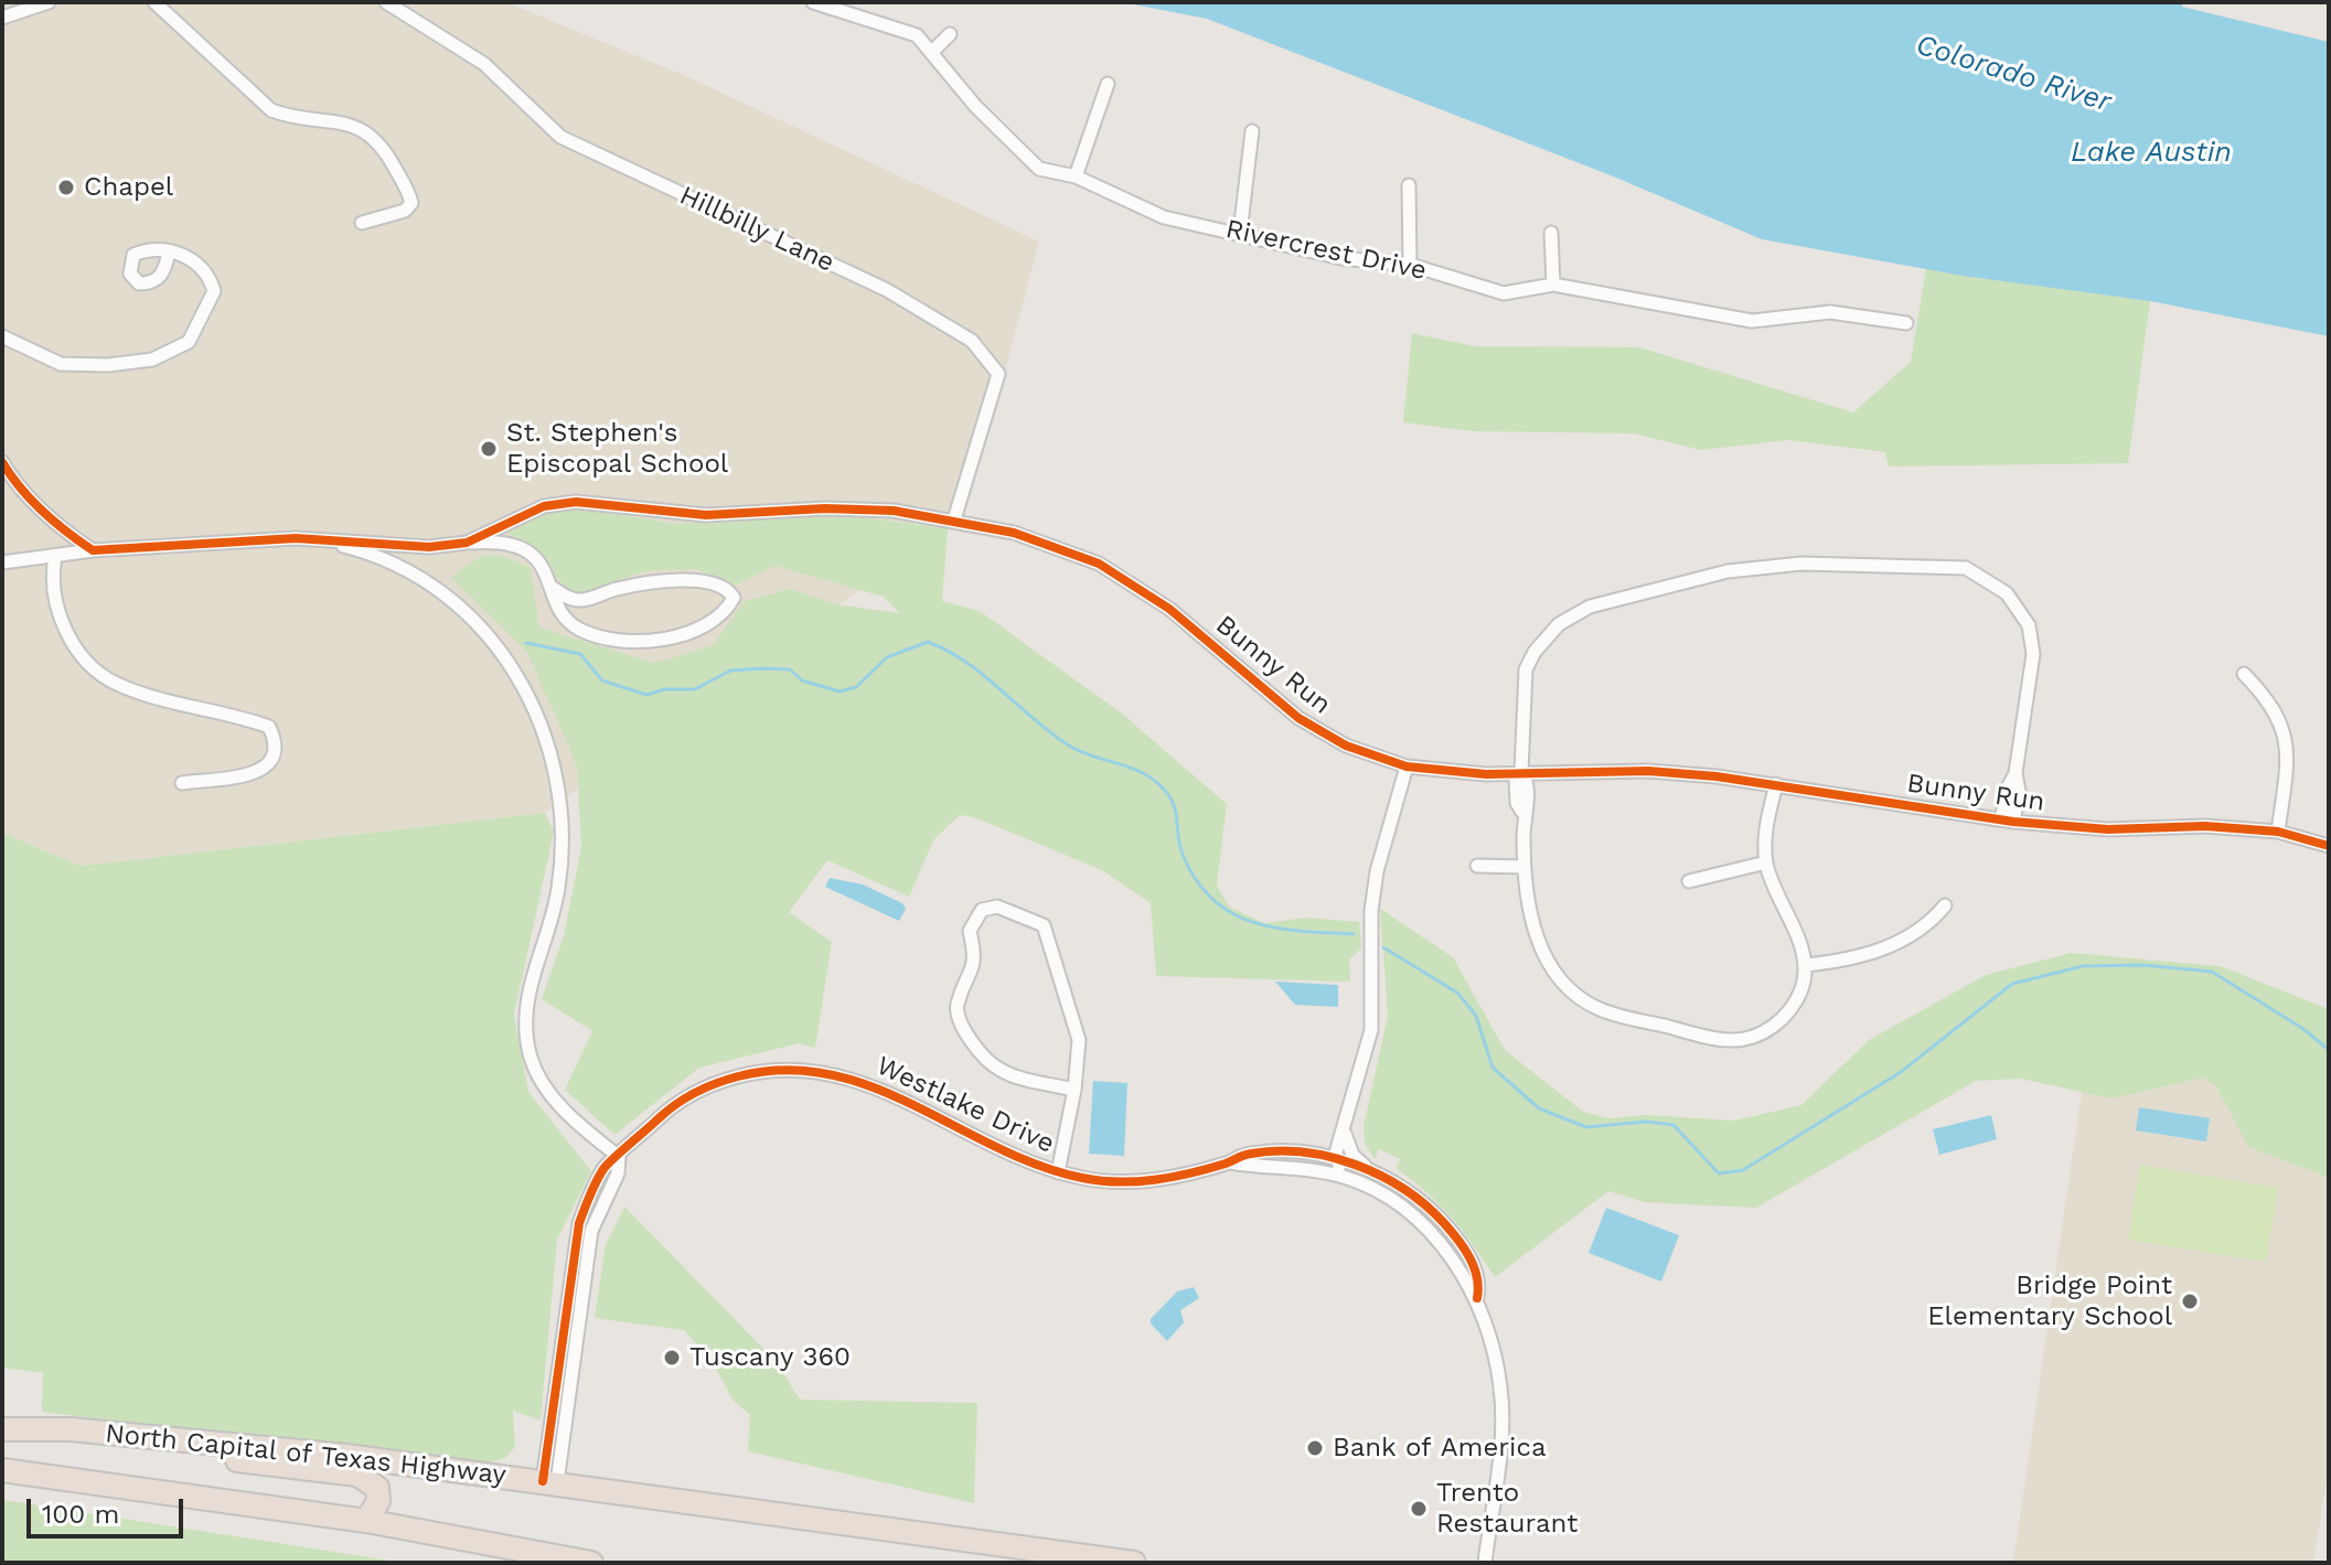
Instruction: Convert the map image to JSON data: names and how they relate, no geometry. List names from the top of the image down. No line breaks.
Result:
{"streets":{"highway":["North Capital of Texas Highway"],"street":["Hillbilly Lane","Rivercrest Drive","Bunny Run","Westlake Drive"]},"crossings":[["Hillbilly Lane","Bunny Run"],["Westlake Drive","North Capital of Texas Highway"]],"water":["Colorado River","Lake Austin"],"places":["Chapel","St. Stephen's Episcopal School","Bridge Point Elementary School","Tuscany 360","Bank of America","Trento Restaurant"],"scale_bar":"100 m"}
